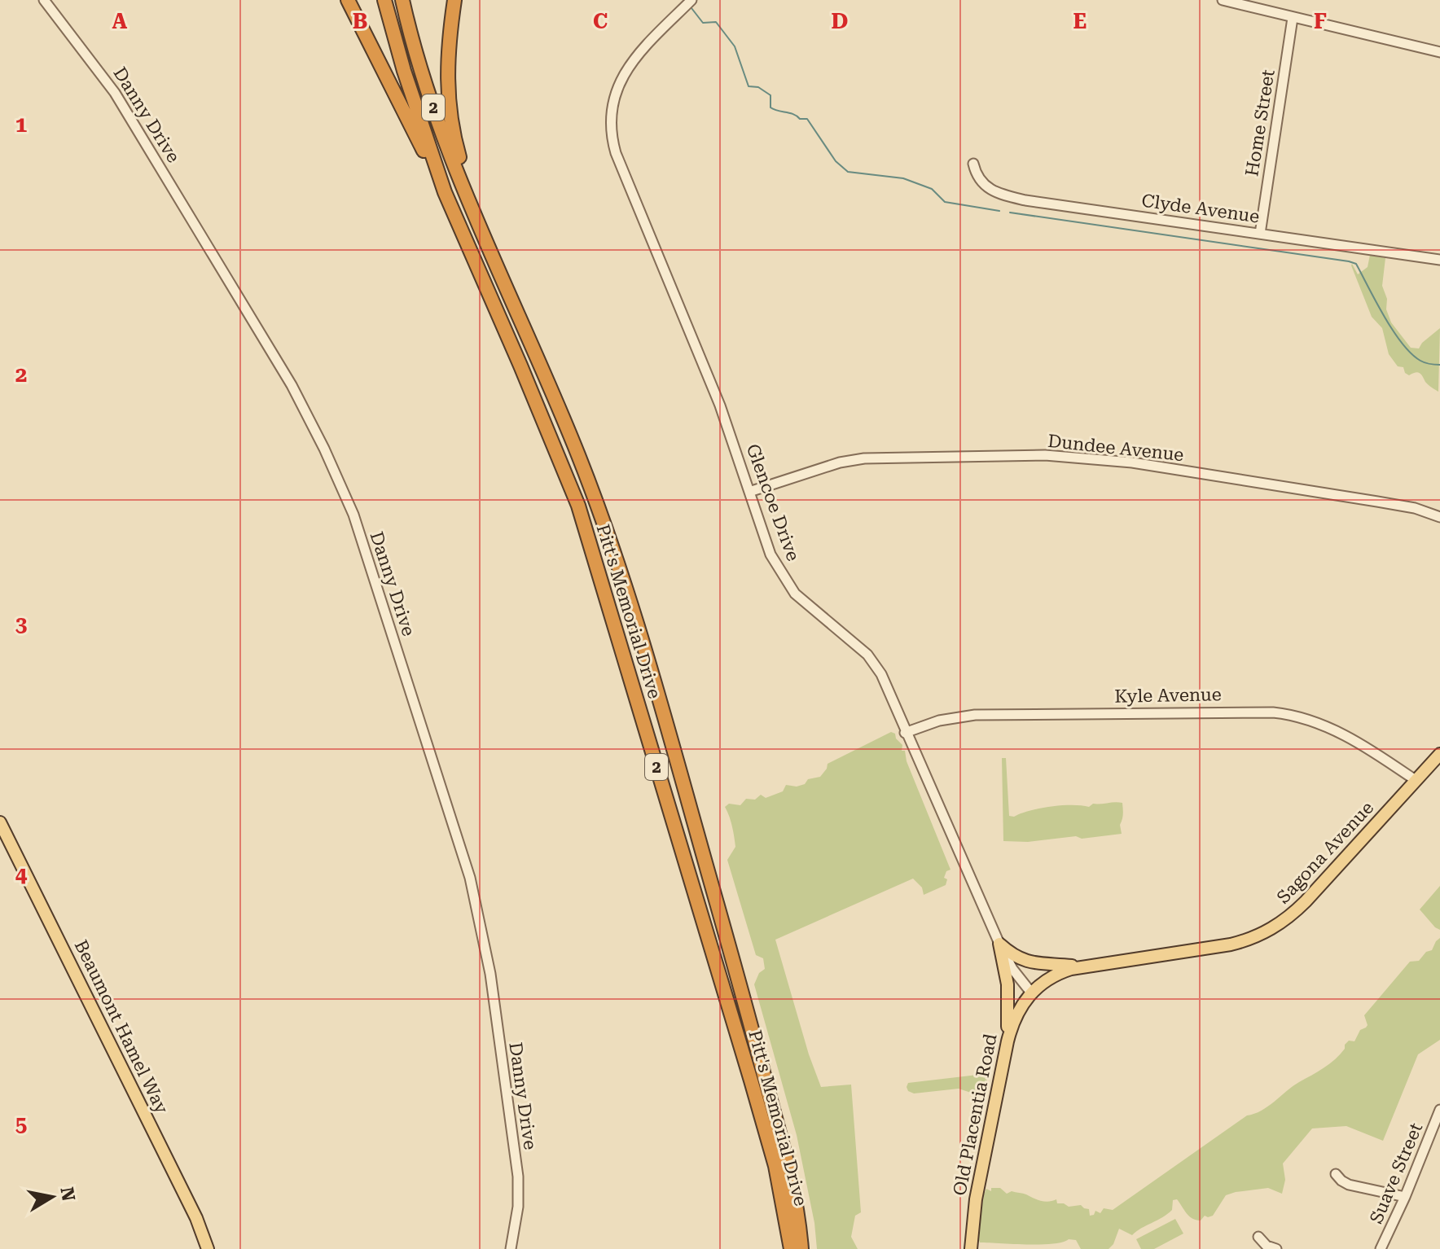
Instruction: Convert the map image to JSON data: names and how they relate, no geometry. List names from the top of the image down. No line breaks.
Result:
{"streets":{"highway":["2","Pitt's Memorial Drive"],"main road":["Sagona Avenue","Beaumont Hamel Way","Old Placentia Road"],"street":["Danny Drive","Home Street","Clyde Avenue","Dundee Avenue","Glencoe Drive","Kyle Avenue","Suave Street"]},"crossings":[["Home Street","Clyde Avenue"],["Dundee Avenue","Glencoe Drive"],["Glencoe Drive","Kyle Avenue"],["Glencoe Drive","Sagona Avenue"],["Glencoe Drive","Old Placentia Road"],["Kyle Avenue","Sagona Avenue"],["Sagona Avenue","Old Placentia Road"]],"north":"right","grid":{"columns":["A","B","C","D","E","F"],"rows":["1","2","3","4","5"]}}
